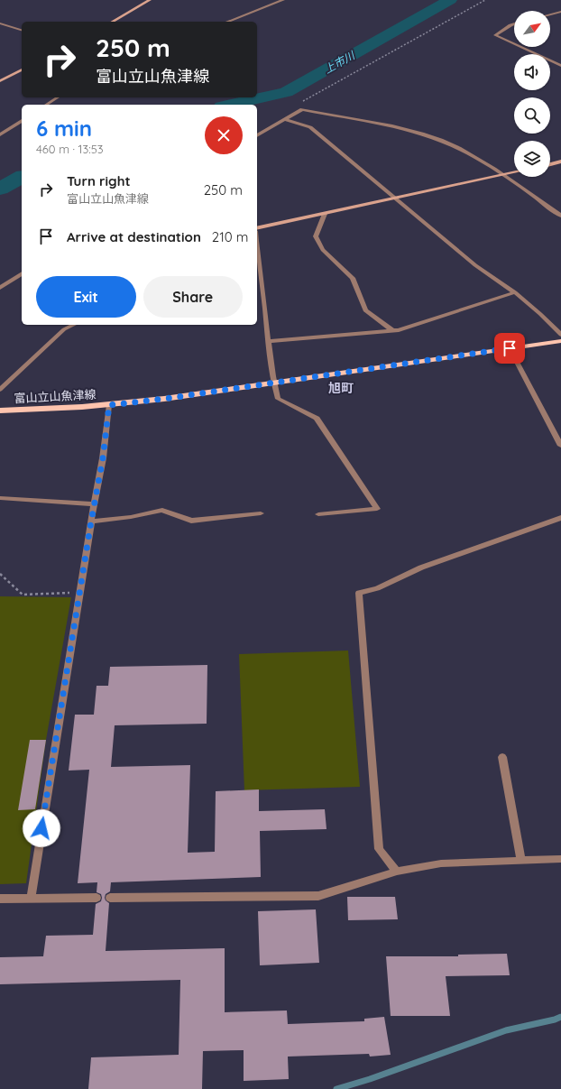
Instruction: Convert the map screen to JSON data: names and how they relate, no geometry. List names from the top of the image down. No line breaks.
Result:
{"streets":{"main road":["富山立山魚津線"]},"districts":["旭町"],"water":["上市川"],"north":"top right","page":{"turn":["250 m","富山立山魚津線"],"heading":["6 min","460 m · 13:53"],"list":[{"name":"Turn right","note":"富山立山魚津線","value":"250 m"},{"name":"Arrive at destination","value":"210 m"}],"buttons":["Exit","Share"]}}
